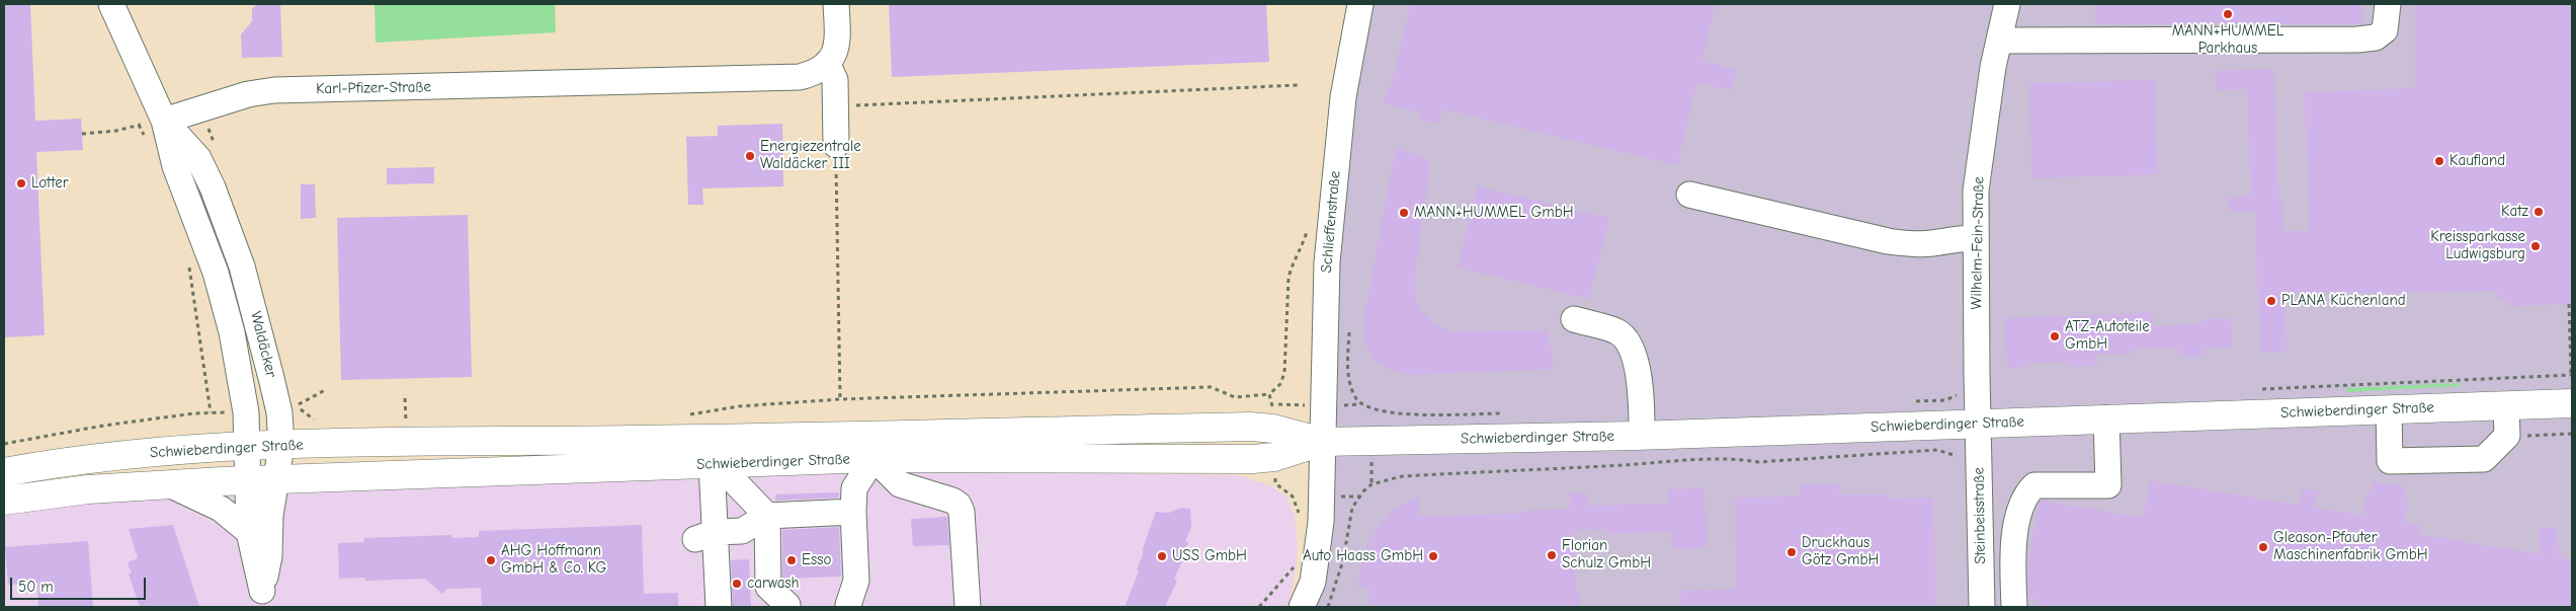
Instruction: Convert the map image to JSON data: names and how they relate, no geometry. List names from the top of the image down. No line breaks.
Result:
{"streets":{"main road":["Schwieberdinger Straße"],"street":["Karl-Pfizer-Straße","Schlieffenstraße","Wilhelm-Fein-Straße","Waldäcker","Steinbeisstraße"]},"crossings":[["Karl-Pfizer-Straße","Waldäcker"],["Schlieffenstraße","Schwieberdinger Straße"],["Wilhelm-Fein-Straße","Schwieberdinger Straße"],["Wilhelm-Fein-Straße","Steinbeisstraße"],["Waldäcker","Schwieberdinger Straße"],["Schwieberdinger Straße","Steinbeisstraße"]],"places":["MANN+HUMMEL Parkhaus","Energiezentrale Waldäcker III","Kaufland","Lotter","Katz","MANN+HUMMEL GmbH","Kreissparkasse Ludwigsburg","PLANA Küchenland","ATZ-Autoteile GmbH","Gleason-Pfauter Maschinenfabrik GmbH","Druckhaus Götz GmbH","Florian Schulz GmbH","USS GmbH","Auto Haass GmbH","AHG Hoffmann GmbH & Co. KG","Esso","carwash"],"scale_bar":"50 m"}
